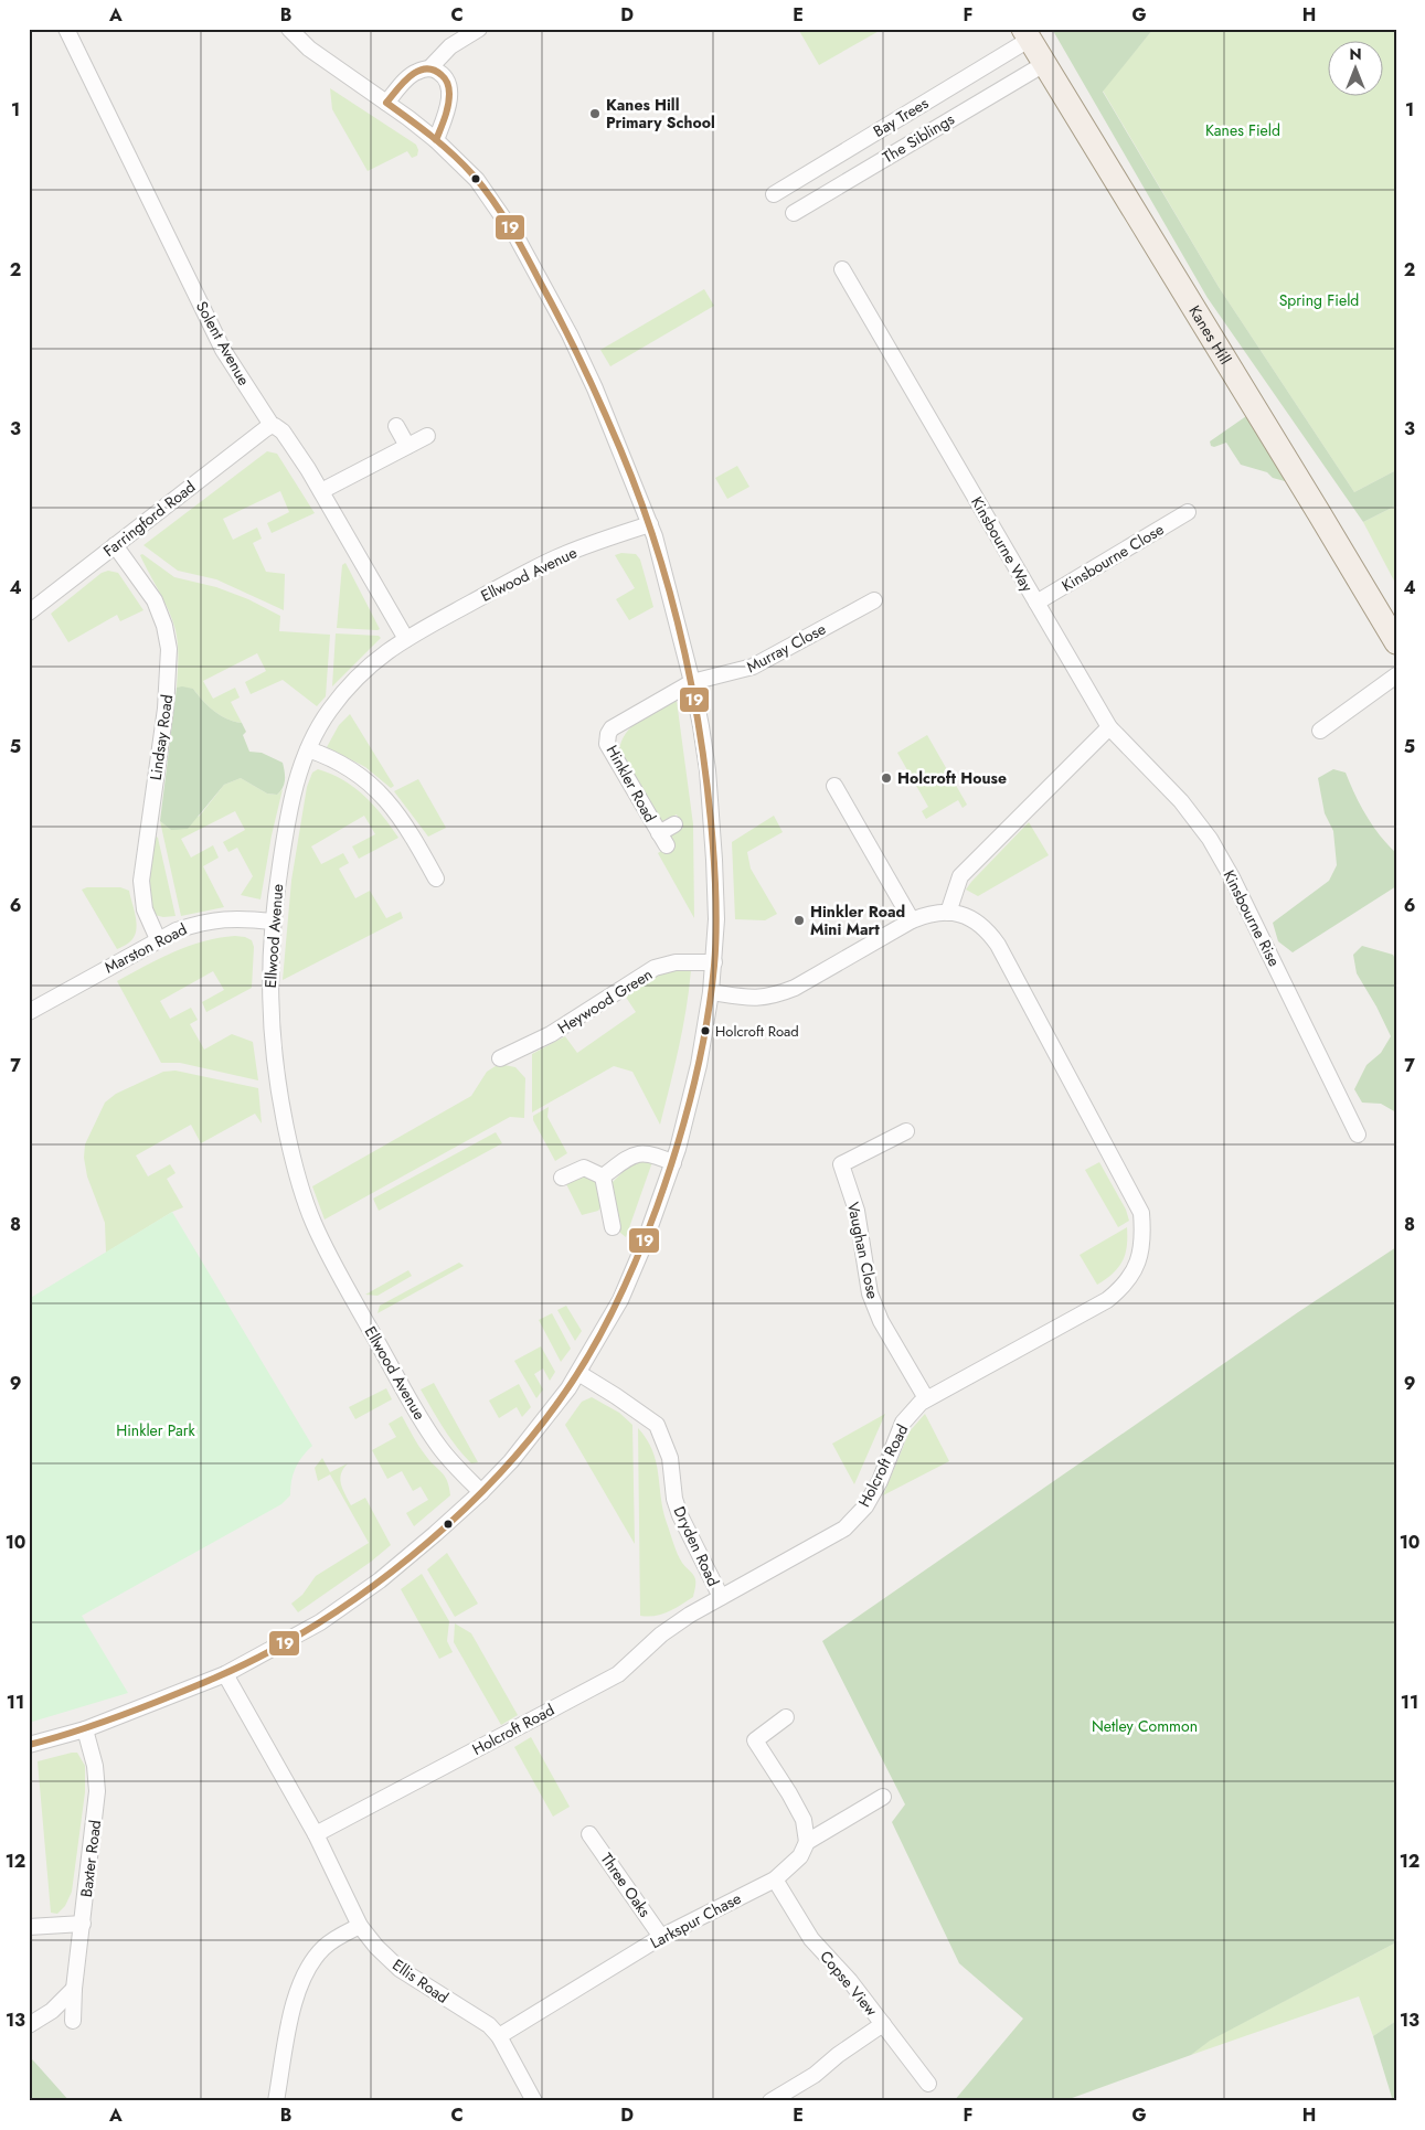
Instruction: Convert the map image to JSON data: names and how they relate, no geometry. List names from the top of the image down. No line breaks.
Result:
{"streets":{"main road":["Kanes Hill"],"street":["Bay Trees","The Siblings","Solent Avenue","Farringford Road","Kinsbourne Way","Kinsbourne Close","Ellwood Avenue","Murray Close","Lindsay Road","Hinkler Road","Kinsbourne Rise","Marston Road","Heywood Green","Vaughan Close","Holcroft Road","Dryden Road","Baxter Road","Three Oaks","Larkspur Chase","Ellis Road","Copse View"]},"crossings":[["Bay Trees","Kanes Hill"],["The Siblings","Kanes Hill"],["Solent Avenue","Farringford Road"],["Solent Avenue","Ellwood Avenue"],["Farringford Road","Lindsay Road"],["Kinsbourne Way","Kinsbourne Close"],["Kinsbourne Way","Kinsbourne Rise"],["Ellwood Avenue","Marston Road"],["Murray Close","Hinkler Road"],["Lindsay Road","Marston Road"],["Vaughan Close","Holcroft Road"],["Holcroft Road","Dryden Road"],["Holcroft Road","Ellis Road"],["Three Oaks","Larkspur Chase"],["Larkspur Chase","Ellis Road"],["Larkspur Chase","Copse View"]],"parks":["Kanes Field","Spring Field","Hinkler Park","Netley Common"],"places":["Kanes Hill Primary School","Holcroft House","Hinkler Road Mini Mart","Holcroft Road"],"lines":["transit line 19"],"north":"top","grid":{"columns":["A","B","C","D","E","F","G","H"],"rows":["1","2","3","4","5","6","7","8","9","10","11","12","13"]}}
